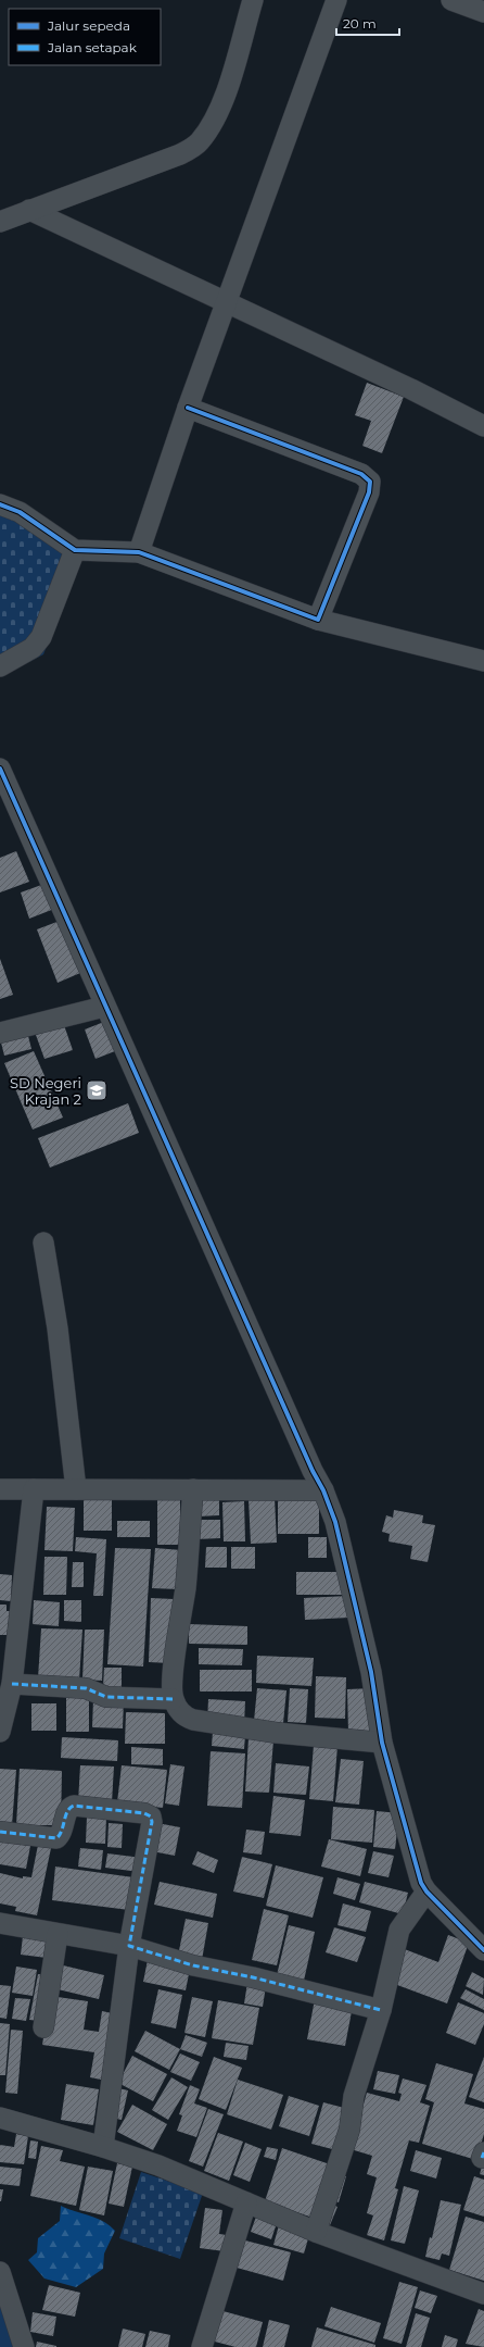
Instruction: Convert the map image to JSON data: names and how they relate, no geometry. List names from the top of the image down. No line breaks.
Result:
{"places":{"school or university":["SD Negeri Krajan 2"]},"legend":["Jalur sepeda","Jalan setapak"],"scale_bar":"20 m"}
